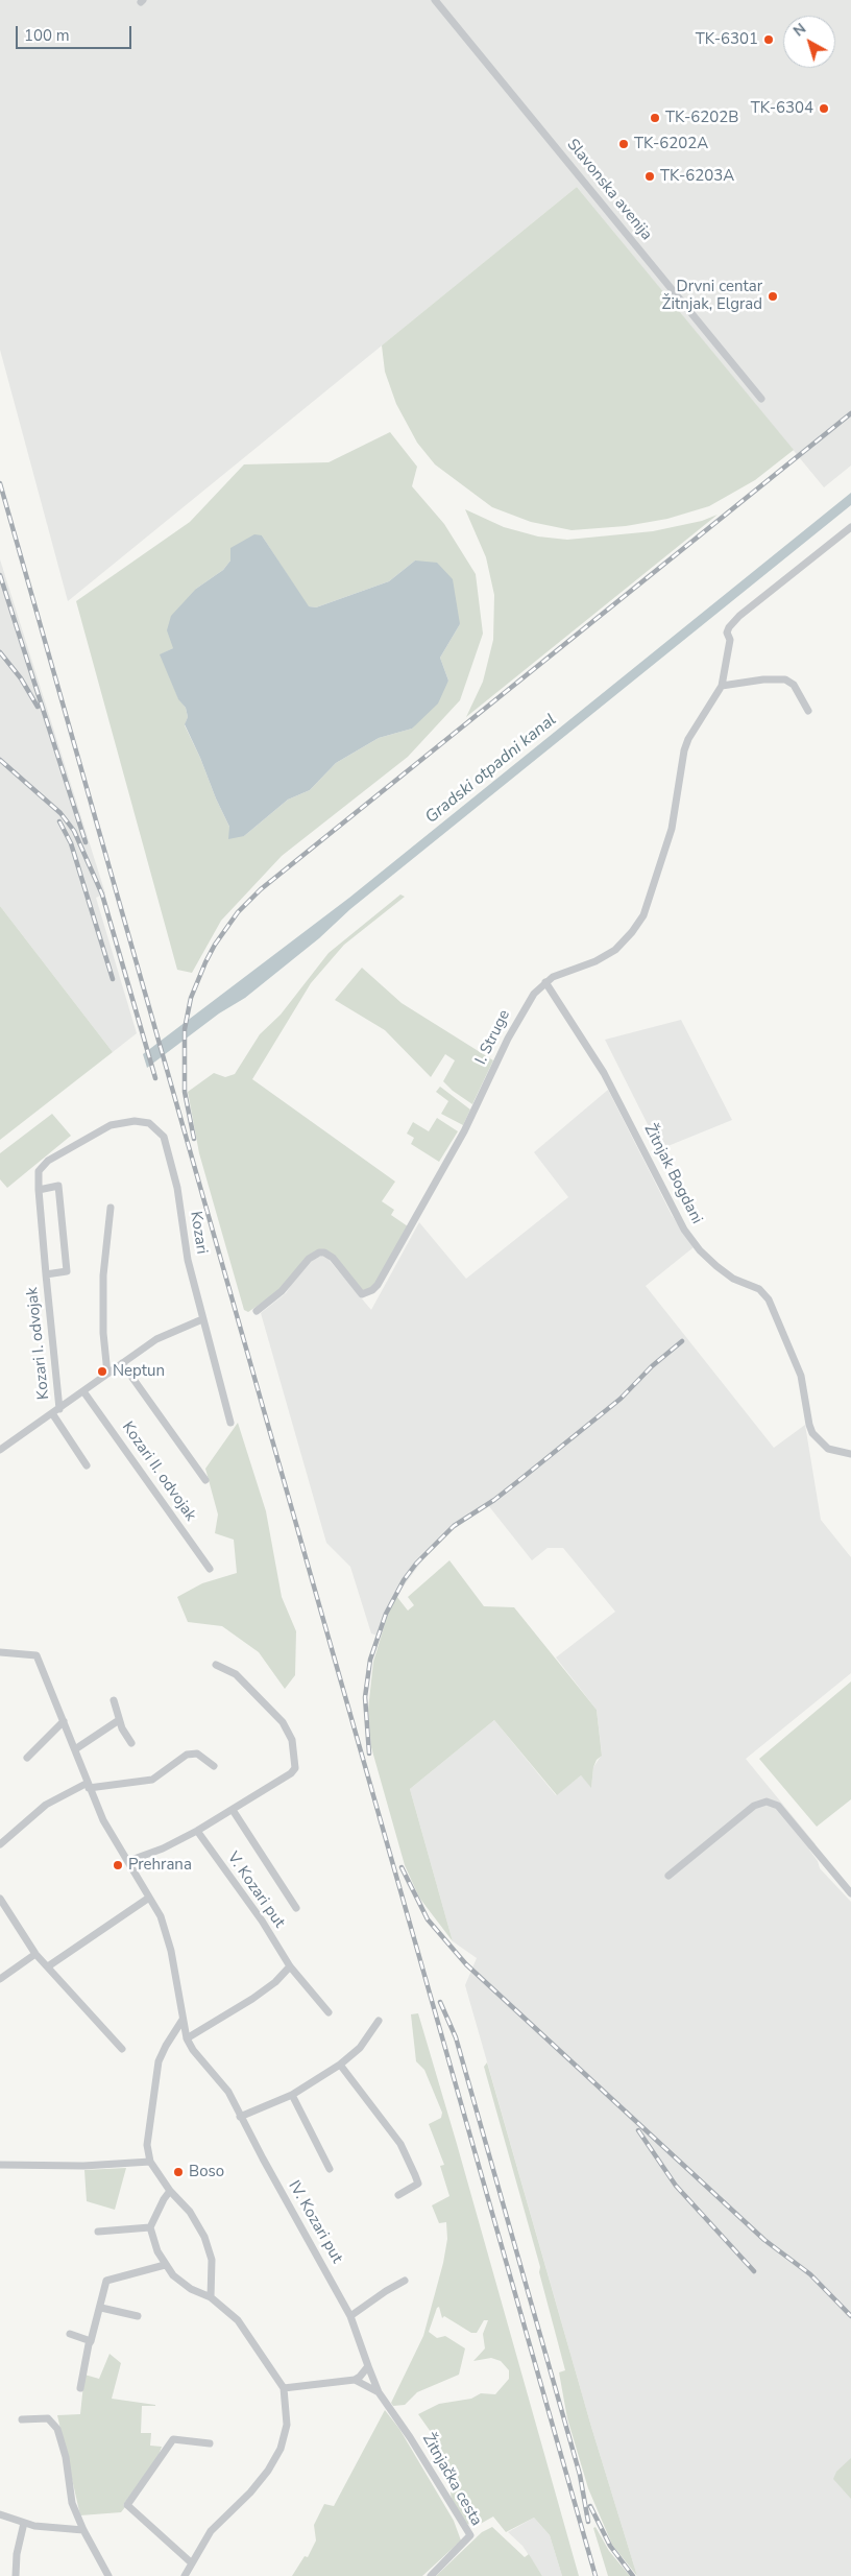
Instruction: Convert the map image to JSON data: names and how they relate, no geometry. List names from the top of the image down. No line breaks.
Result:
{"streets":{"street":["Slavonska avenija","I. Struge","Žitnjak Bogdani","Kozari","Kozari I. odvojak","Kozari II. odvojak","V. Kozari put","IV. Kozari put","Žitnjačka cesta"]},"crossings":[["I. Struge","Žitnjak Bogdani"],["Kozari","Kozari I. odvojak"],["IV. Kozari put","Žitnjačka cesta"]],"water":["Gradski otpadni kanal"],"places":["TK-6301","TK-6304","TK-6202B","TK-6202A","TK-6203A","Drvni centar Žitnjak, Elgrad","Neptun","Prehrana","Boso"],"scale_bar":"100 m","north":"top left"}
